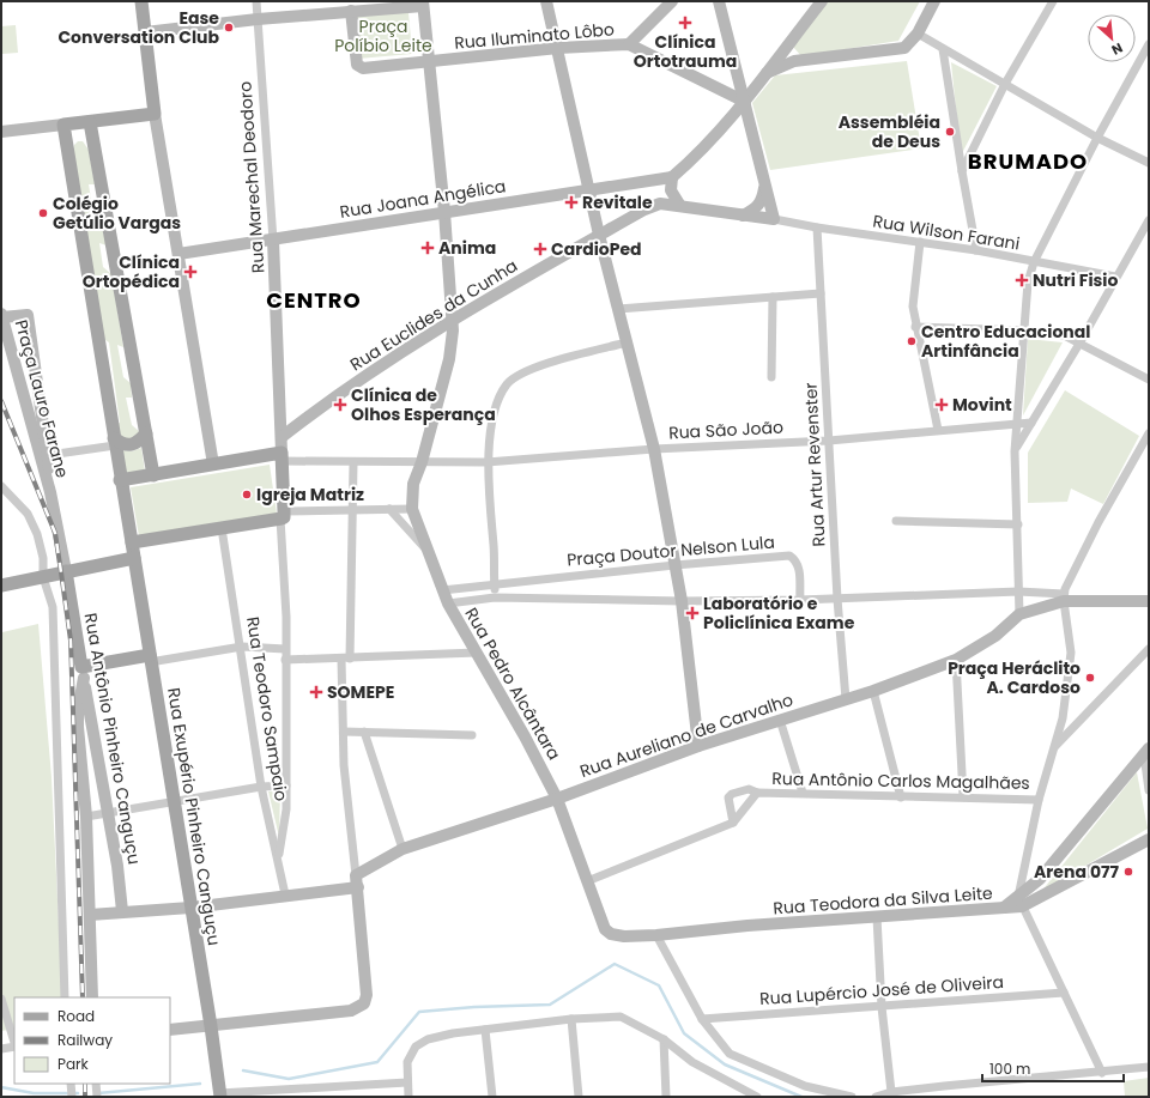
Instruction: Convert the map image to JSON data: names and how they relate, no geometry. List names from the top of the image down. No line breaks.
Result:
{"streets":{"main road":["Rua Antônio Pinheiro Canguçu","Rua Exupério Pinheiro Canguçu"],"street":["Rua Iluminato Lôbo","Rua Marechal Deodoro","Rua Joana Angélica","Rua Wilson Farani","Rua Euclides da Cunha","Praça Lauro Farane","Rua São João","Rua Artur Revenster","Praça Doutor Nelson Lula","Rua Pedro Alcântara","Rua Teodoro Sampaio","Rua Aureliano de Carvalho","Rua Antônio Carlos Magalhães","Rua Teodora da Silva Leite","Rua Lupércio José de Oliveira"]},"crossings":[["Rua Marechal Deodoro","Rua Joana Angélica"],["Rua Marechal Deodoro","Rua Euclides da Cunha"],["Rua Marechal Deodoro","Rua São João"],["Rua Wilson Farani","Rua Artur Revenster"],["Praça Lauro Farane","Rua Antônio Pinheiro Canguçu"],["Rua São João","Rua Artur Revenster"],["Rua Artur Revenster","Rua Aureliano de Carvalho"],["Praça Doutor Nelson Lula","Rua Pedro Alcântara"],["Rua Pedro Alcântara","Rua Aureliano de Carvalho"],["Rua Pedro Alcântara","Rua Antônio Carlos Magalhães"],["Rua Pedro Alcântara","Rua Teodora da Silva Leite"]],"districts":["BRUMADO","CENTRO"],"parks":["Praça Políbio Leite"],"places":{"health":["Clínica Ortotrauma","Revitale","Anima","CardioPed","Clínica Ortopédica","Nutri Fisio","Clínica de Olhos Esperança","Movint","Laboratório e Policlínica Exame","SOMEPE"],"other":["Ease Conversation Club","Assembléia de Deus","Colégio Getúlio Vargas","Centro Educacional Artinfância","Igreja Matriz","Praça Heráclito A. Cardoso","Arena 077"]},"legend":["Road","Railway","Park"],"scale_bar":"100 m","north":"bottom right"}
